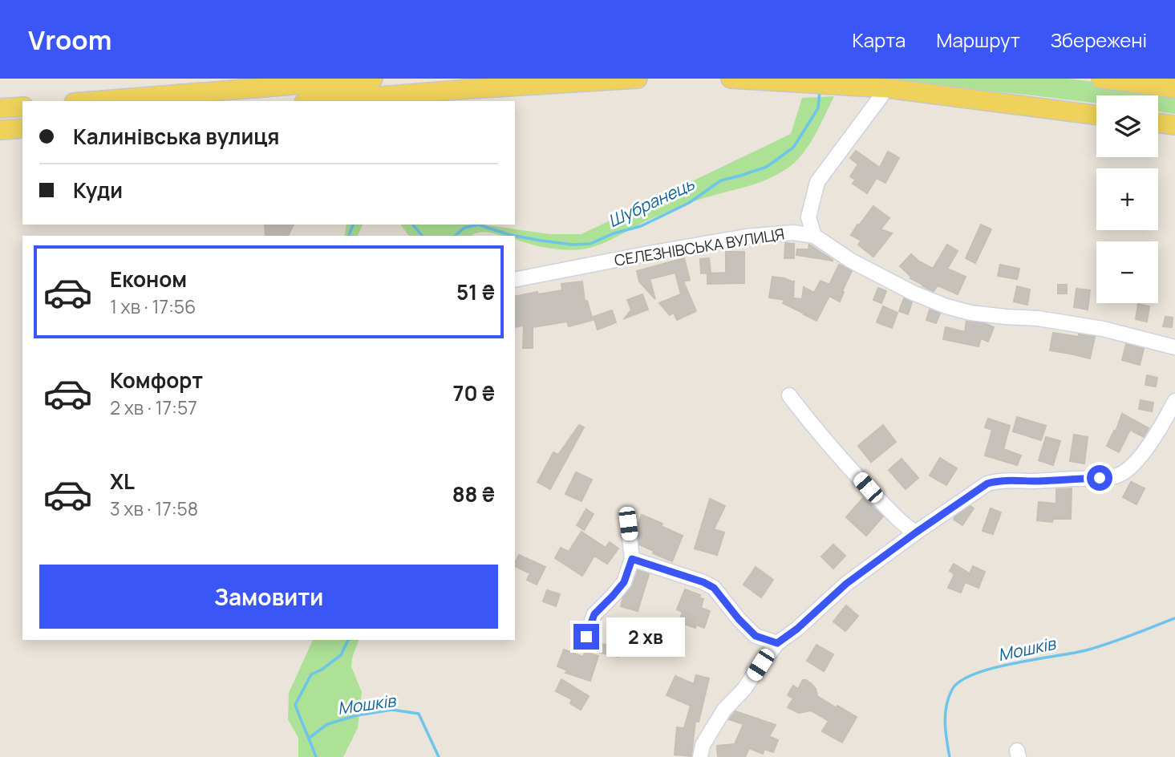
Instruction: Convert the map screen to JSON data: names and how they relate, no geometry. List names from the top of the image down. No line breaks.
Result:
{"streets":{"street":["СЕЛЕЗНІВСЬКА ВУЛИЦЯ"]},"water":["Шубранець","Мошків"],"page":{"header":"Vroom","nav":["Карта","Маршрут","Збережені"],"map_buttons":["+","−"],"banner":["Калинівська вулиця","Куди"],"list":[{"name":"Економ","note":"1 хв · 17:56","value":"51 ₴"},{"name":"Комфорт","note":"2 хв · 17:57","value":"70 ₴"},{"name":"XL","note":"3 хв · 17:58","value":"88 ₴"}],"buttons":"Замовити","bubble":"2 хв"}}
